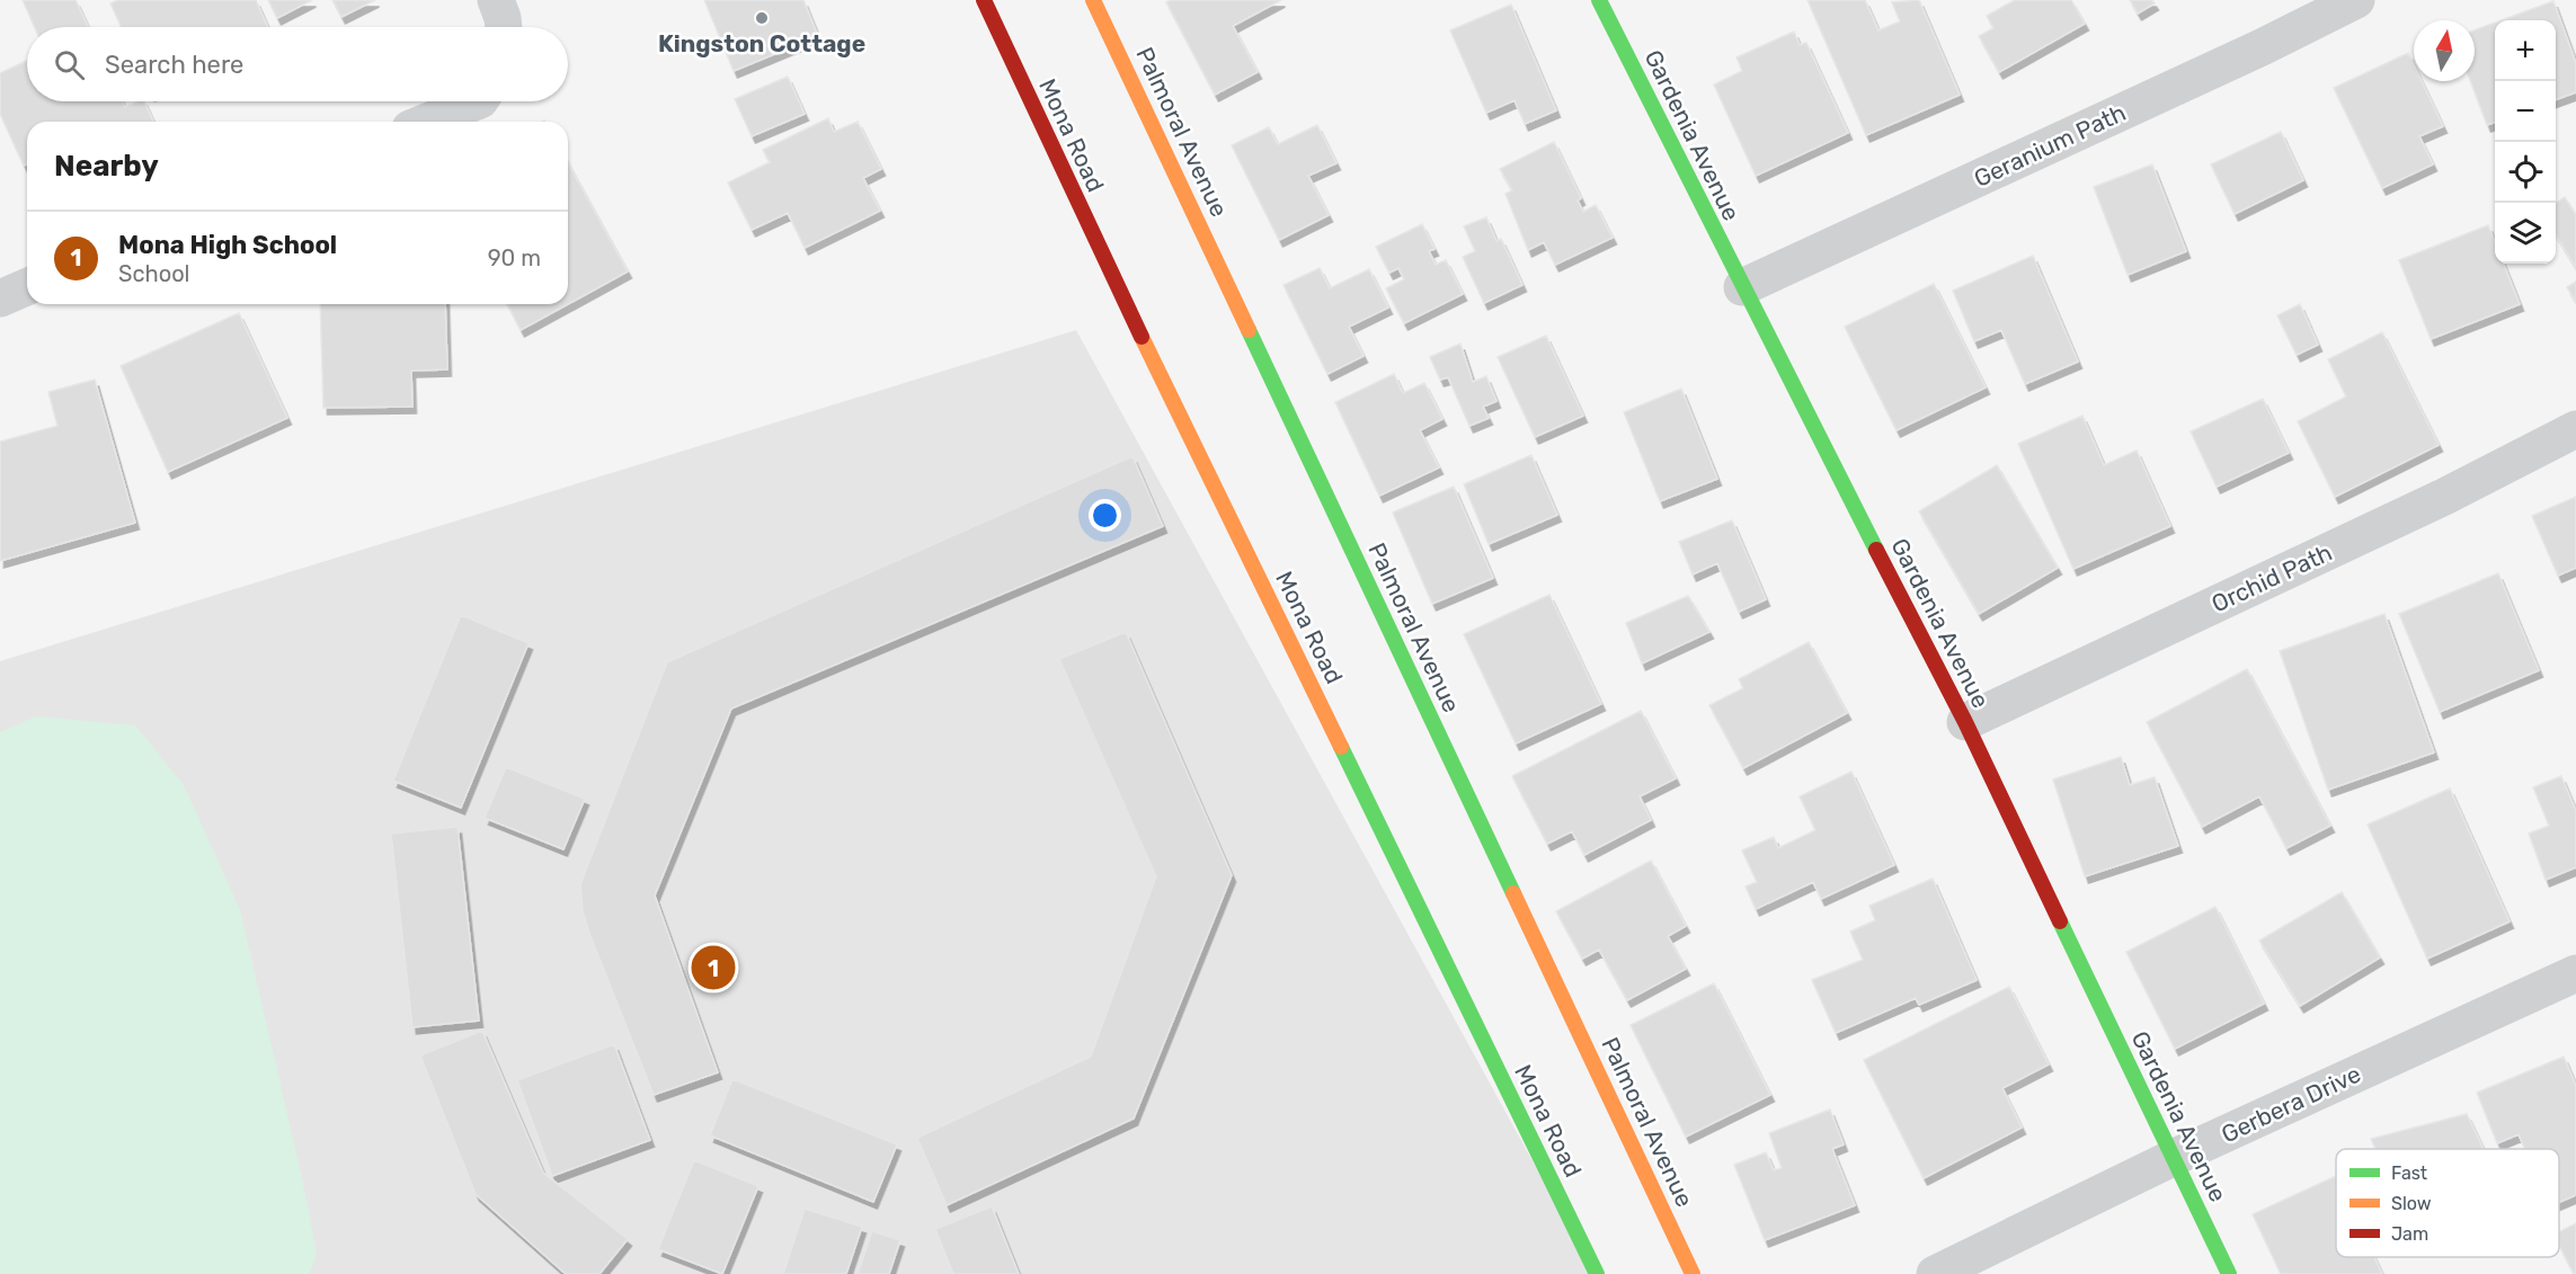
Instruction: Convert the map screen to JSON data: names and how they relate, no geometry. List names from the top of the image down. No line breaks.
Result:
{"streets":{"street":["Palmoral Avenue","Mona Road","Gardenia Avenue","Geranium Path","Orchid Path","Gerbera Drive"]},"crossings":[["Gardenia Avenue","Geranium Path"],["Gardenia Avenue","Orchid Path"],["Gardenia Avenue","Gerbera Drive"]],"places":["Kingston Cottage"],"legend":["Fast","Slow","Jam"],"north":"top","page":{"map_buttons":["+","−"],"search":"Search here","heading":"Nearby","list":[{"mark":"1","name":"Mona High School","note":"School","value":"90 m"}],"pins":"1"}}
